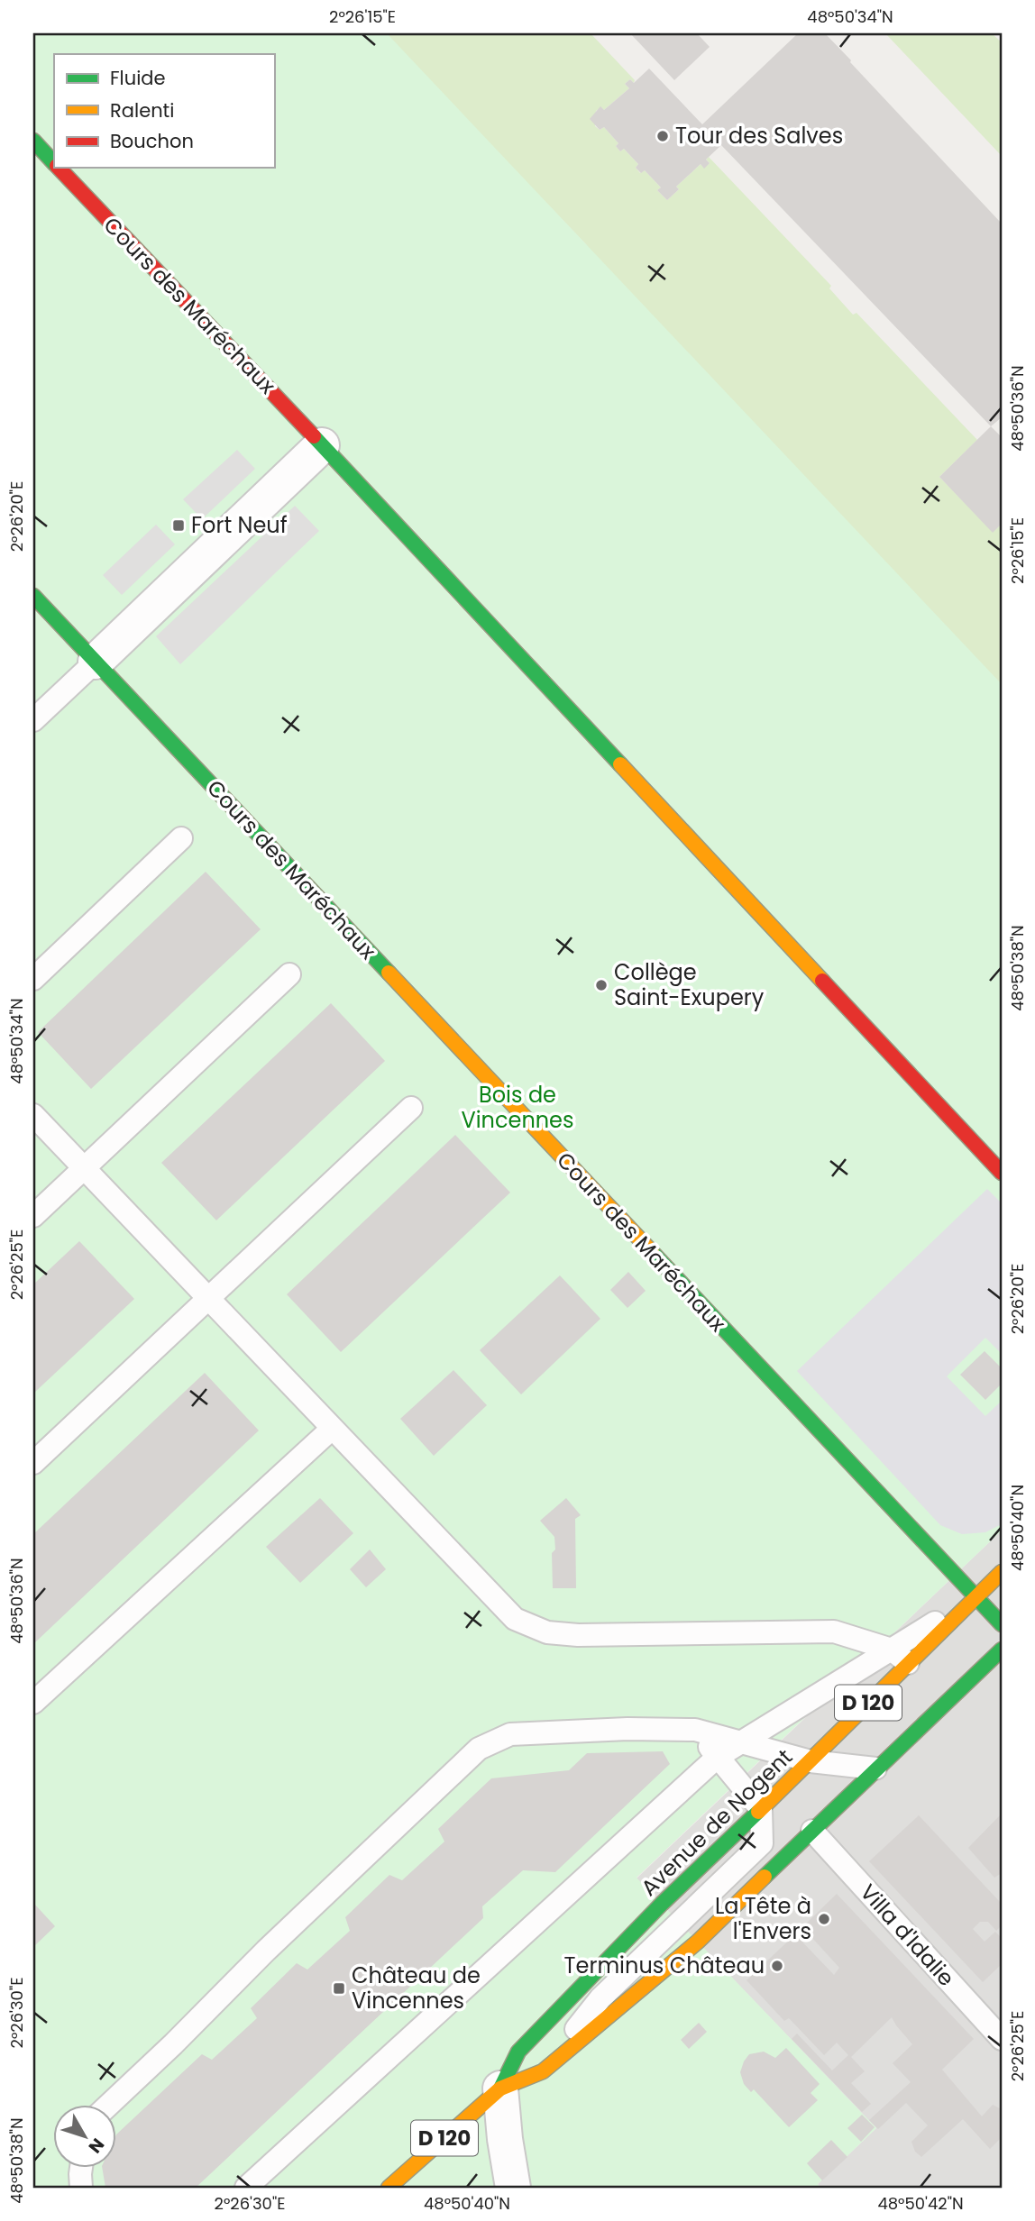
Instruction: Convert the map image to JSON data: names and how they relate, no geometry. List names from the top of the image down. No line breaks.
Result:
{"streets":{"street":["Cours des Maréchaux","D 120","Avenue de Nogent"],"lane":["Villa d'Idalie"]},"crossings":[["Avenue de Nogent","Villa d'Idalie"]],"parks":["Bois de Vincennes"],"places":{"other":["Tour des Salves","Collège Saint-Exupery","La Tête à l'Envers","Terminus Château"],"transit":["Fort Neuf","Château de Vincennes"]},"legend":["Fluide","Ralenti","Bouchon"],"north":"bottom right","coordinates":["2°26'15\"E","48°50'34\"N","48°50'36\"N","2°26'20\"E","48°50'38\"N","2°26'25\"E","48°50'40\"N","2°26'30\"E","48°50'42\"N"]}
